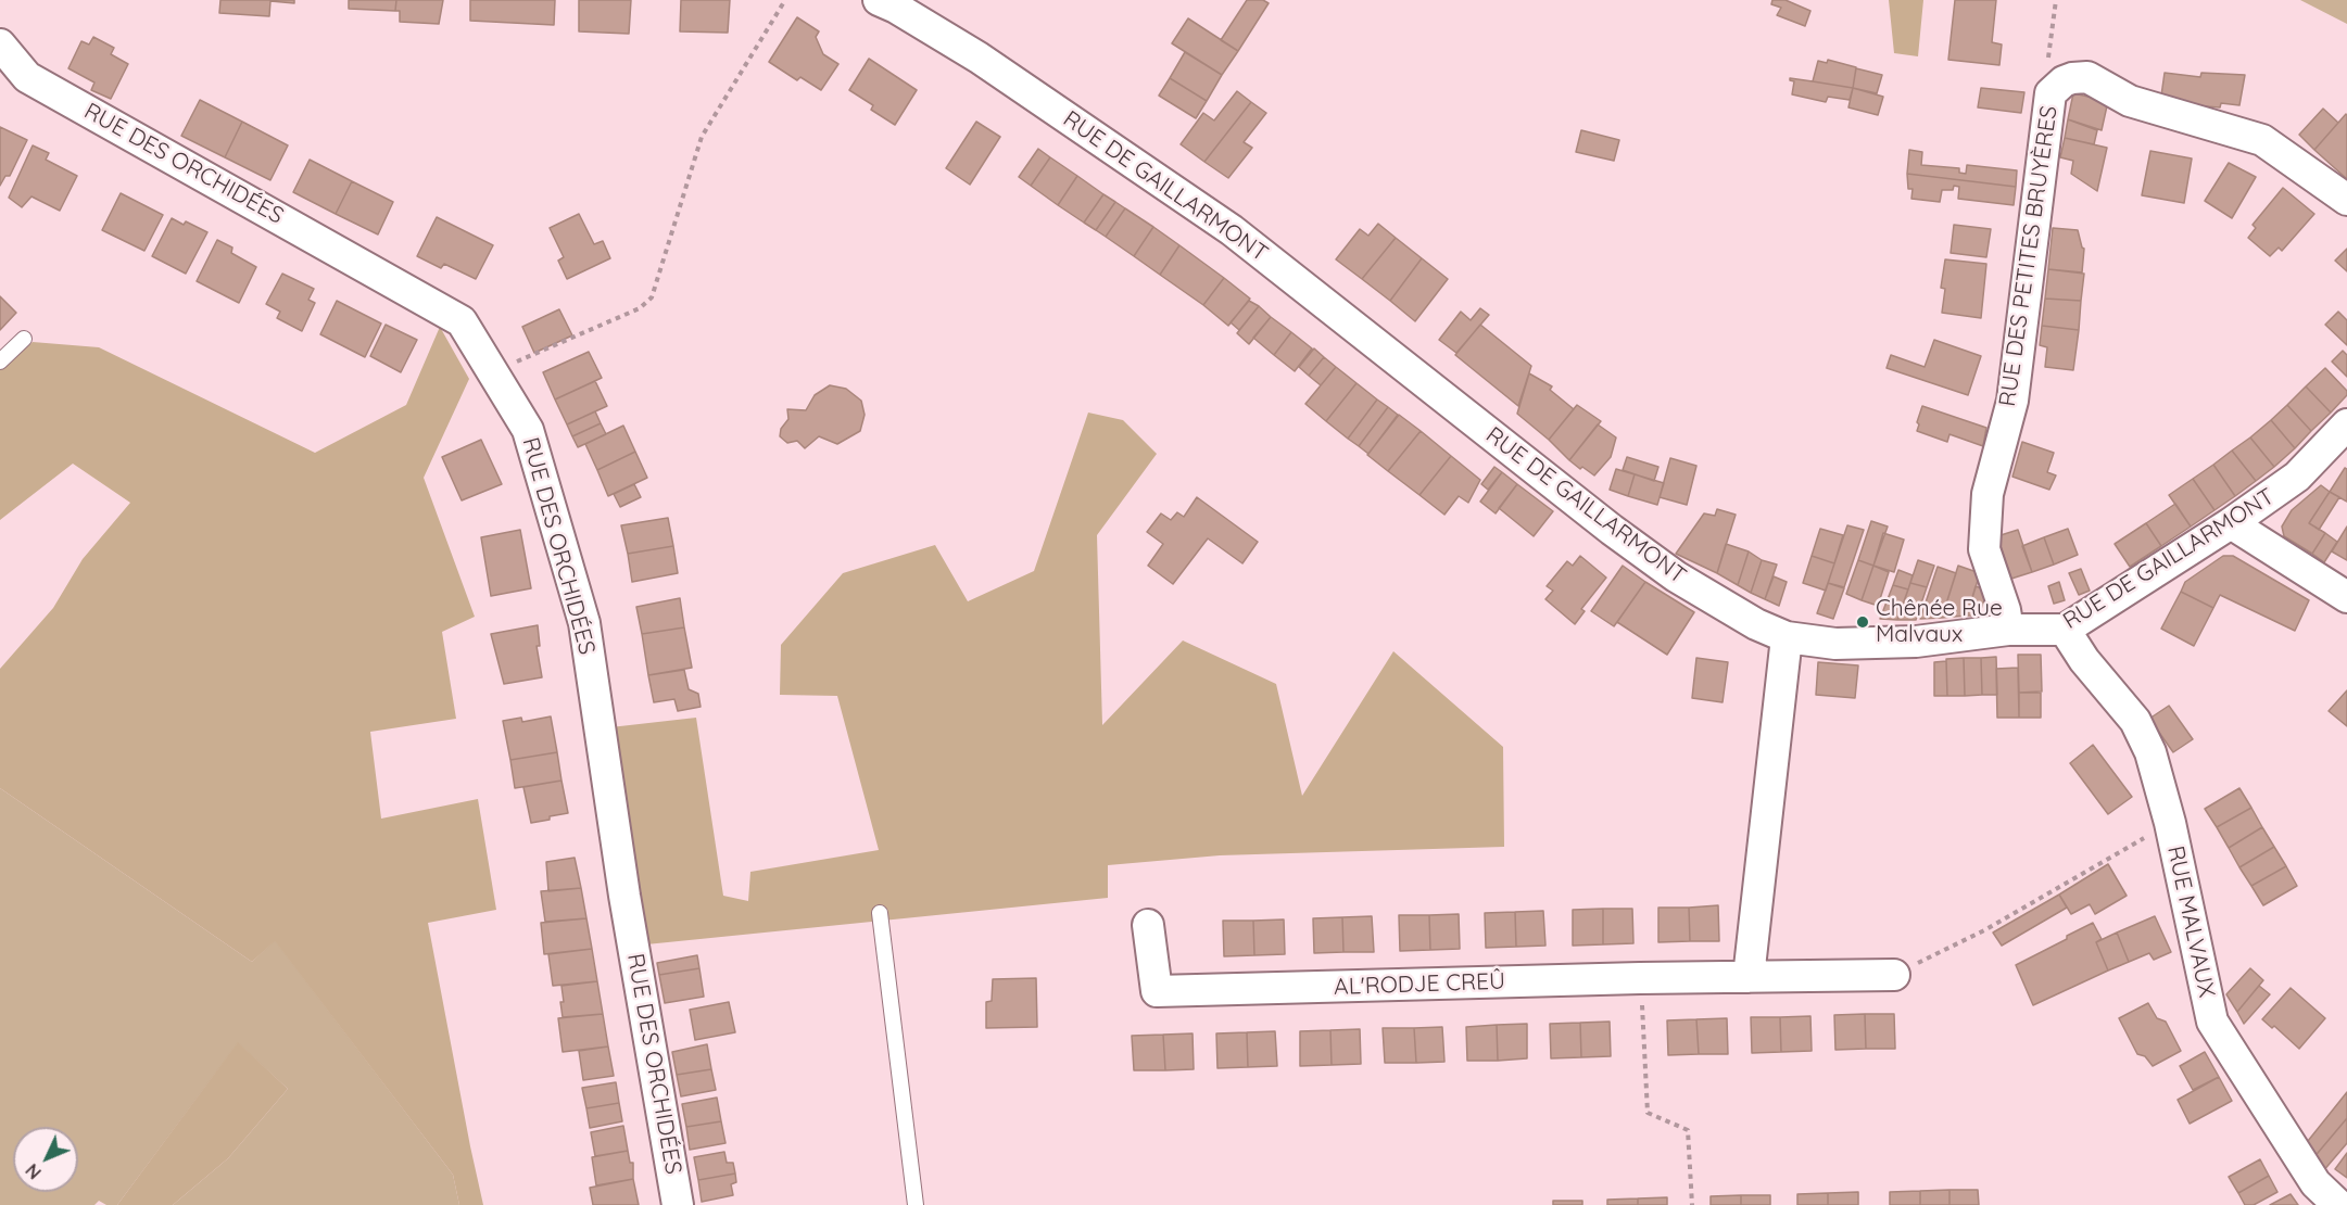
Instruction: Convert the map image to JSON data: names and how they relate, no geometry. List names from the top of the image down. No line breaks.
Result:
{"streets":{"street":["RUE DES ORCHIDÉES","RUE DE GAILLARMONT","RUE DES PETITES BRUYÈRES","RUE MALVAUX","AL'RODJE CREÛ"]},"crossings":[["RUE DE GAILLARMONT","RUE DES PETITES BRUYÈRES"],["RUE DE GAILLARMONT","RUE MALVAUX"]],"places":["Chênée Rue Malvaux"],"north":"bottom left"}
